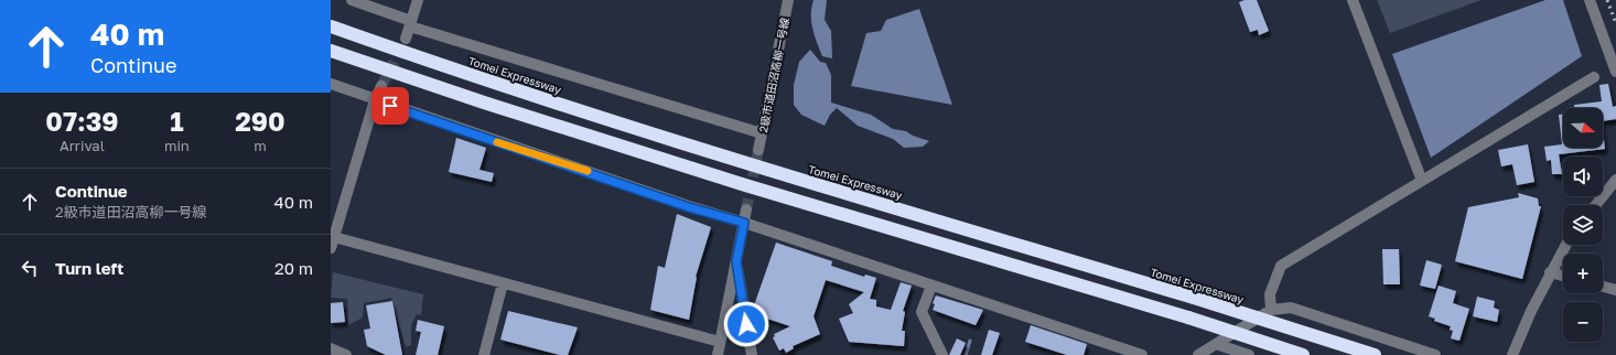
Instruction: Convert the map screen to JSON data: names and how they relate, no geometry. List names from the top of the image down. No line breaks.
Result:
{"streets":{"highway":["Tomei Expressway"],"street":["2級市道田沼高柳一号線"]},"north":"right","page":{"turn":["40 m","Continue"],"eta":["07:39","Arrival","1","min","290","m"],"map_buttons":["+","−"],"list":[{"name":"Continue","note":"2級市道田沼高柳一号線","value":"40 m"},{"name":"Turn left","value":"20 m"}]}}
